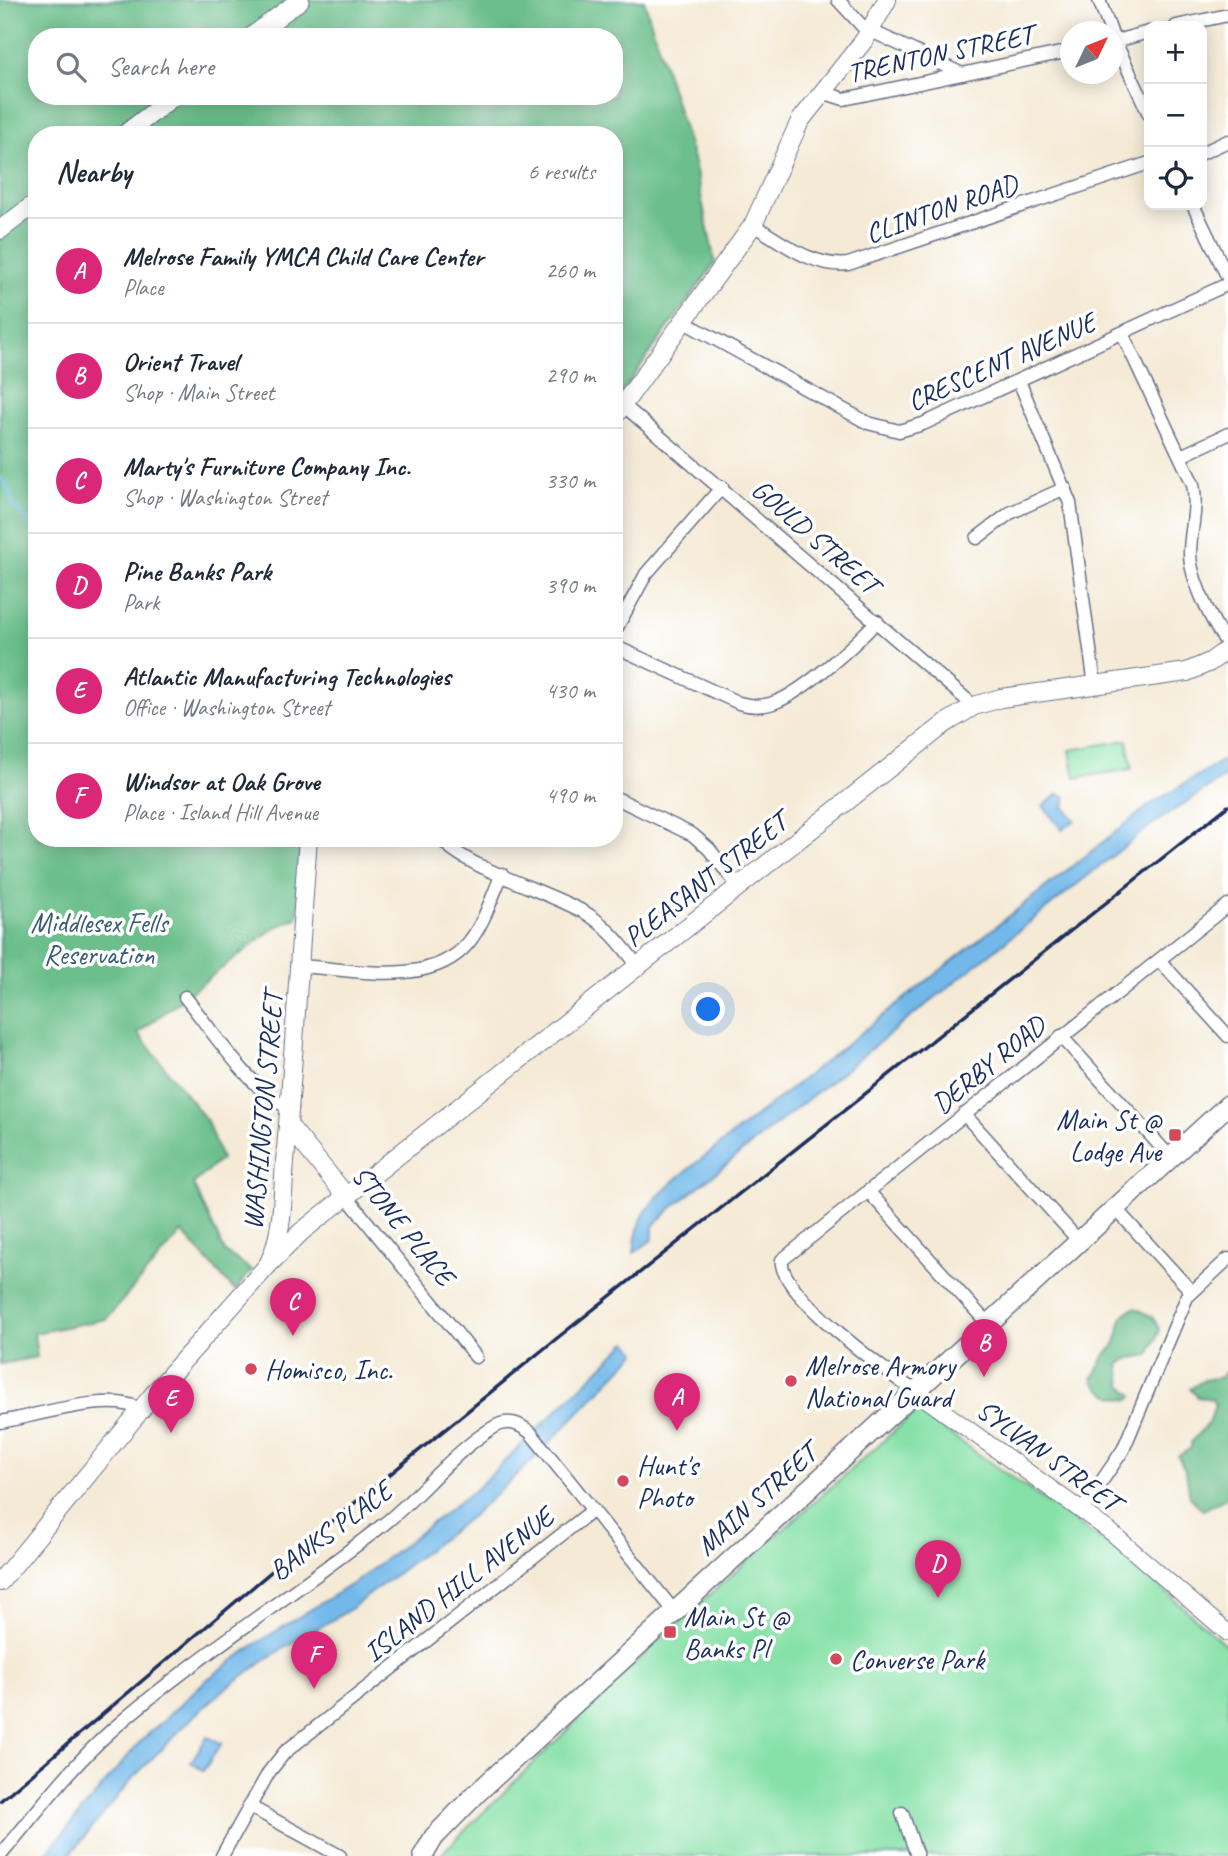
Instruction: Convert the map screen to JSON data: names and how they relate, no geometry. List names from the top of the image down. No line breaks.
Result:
{"streets":{"main road":["PLEASANT STREET","WASHINGTON STREET","STONE PLACE","MAIN STREET"],"street":["TRENTON STREET","CLINTON ROAD","CRESCENT AVENUE","GOULD STREET","DERBY ROAD","SYLVAN STREET","BANKS PLACE","ISLAND HILL AVENUE"]},"crossings":[["GOULD STREET","PLEASANT STREET"],["PLEASANT STREET","WASHINGTON STREET"],["PLEASANT STREET","STONE PLACE"],["DERBY ROAD","SYLVAN STREET"],["WASHINGTON STREET","STONE PLACE"],["SYLVAN STREET","MAIN STREET"],["MAIN STREET","BANKS PLACE"],["BANKS PLACE","ISLAND HILL AVENUE"]],"parks":["Middlesex Fells Reservation"],"places":{"transit":["Main St @ Lodge Ave","Main St @ Banks Pl"],"other":["Homisco, Inc.","Melrose Armory National Guard","Hunt's Photo","Converse Park"]},"north":"top right","page":{"map_buttons":["+","−"],"search":"Search here","heading":["Nearby","6 results"],"list":[{"mark":"A","name":"Melrose Family YMCA Child Care Center","note":"Place","value":"260 m"},{"mark":"B","name":"Orient Travel","note":"Shop · Main Street","value":"290 m"},{"mark":"C","name":"Marty's Furniture Company Inc.","note":"Shop · Washington Street","value":"330 m"},{"mark":"D","name":"Pine Banks Park","note":"Park","value":"390 m"},{"mark":"E","name":"Atlantic Manufacturing Technologies","note":"Office · Washington Street","value":"430 m"},{"mark":"F","name":"Windsor at Oak Grove","note":"Place · Island Hill Avenue","value":"490 m"}],"pins":["C","B","A","E","D","F"]}}
